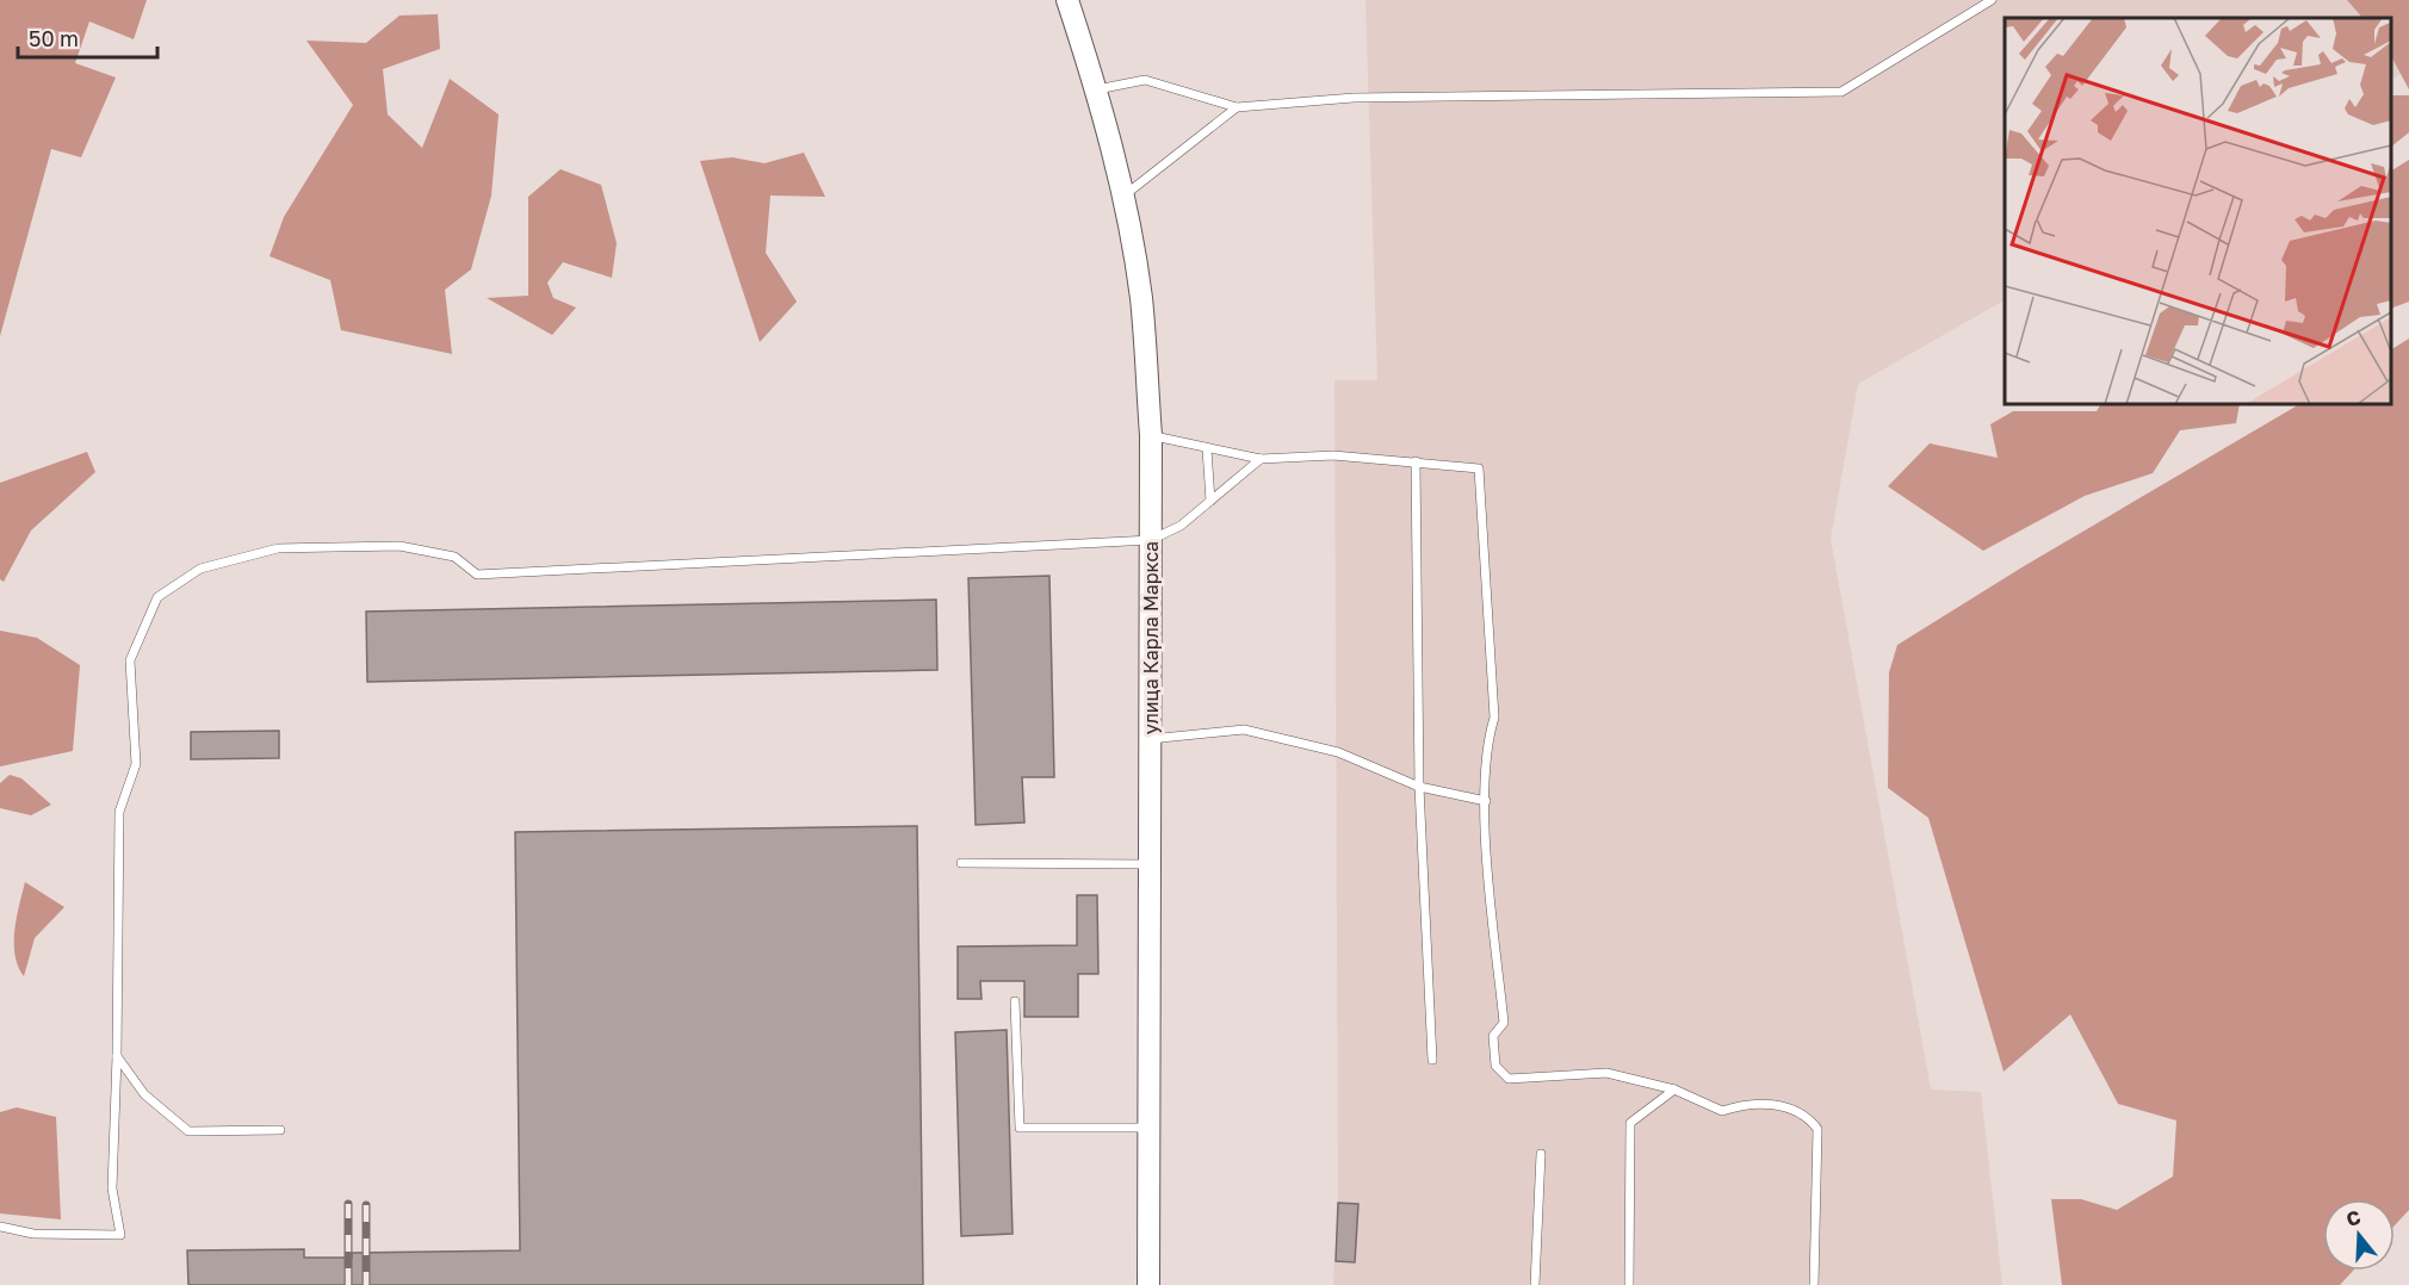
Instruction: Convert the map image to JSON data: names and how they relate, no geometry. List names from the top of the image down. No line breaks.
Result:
{"streets":{"main road":["улица Карла Маркса"]},"scale_bar":"50 m","north":"top"}
